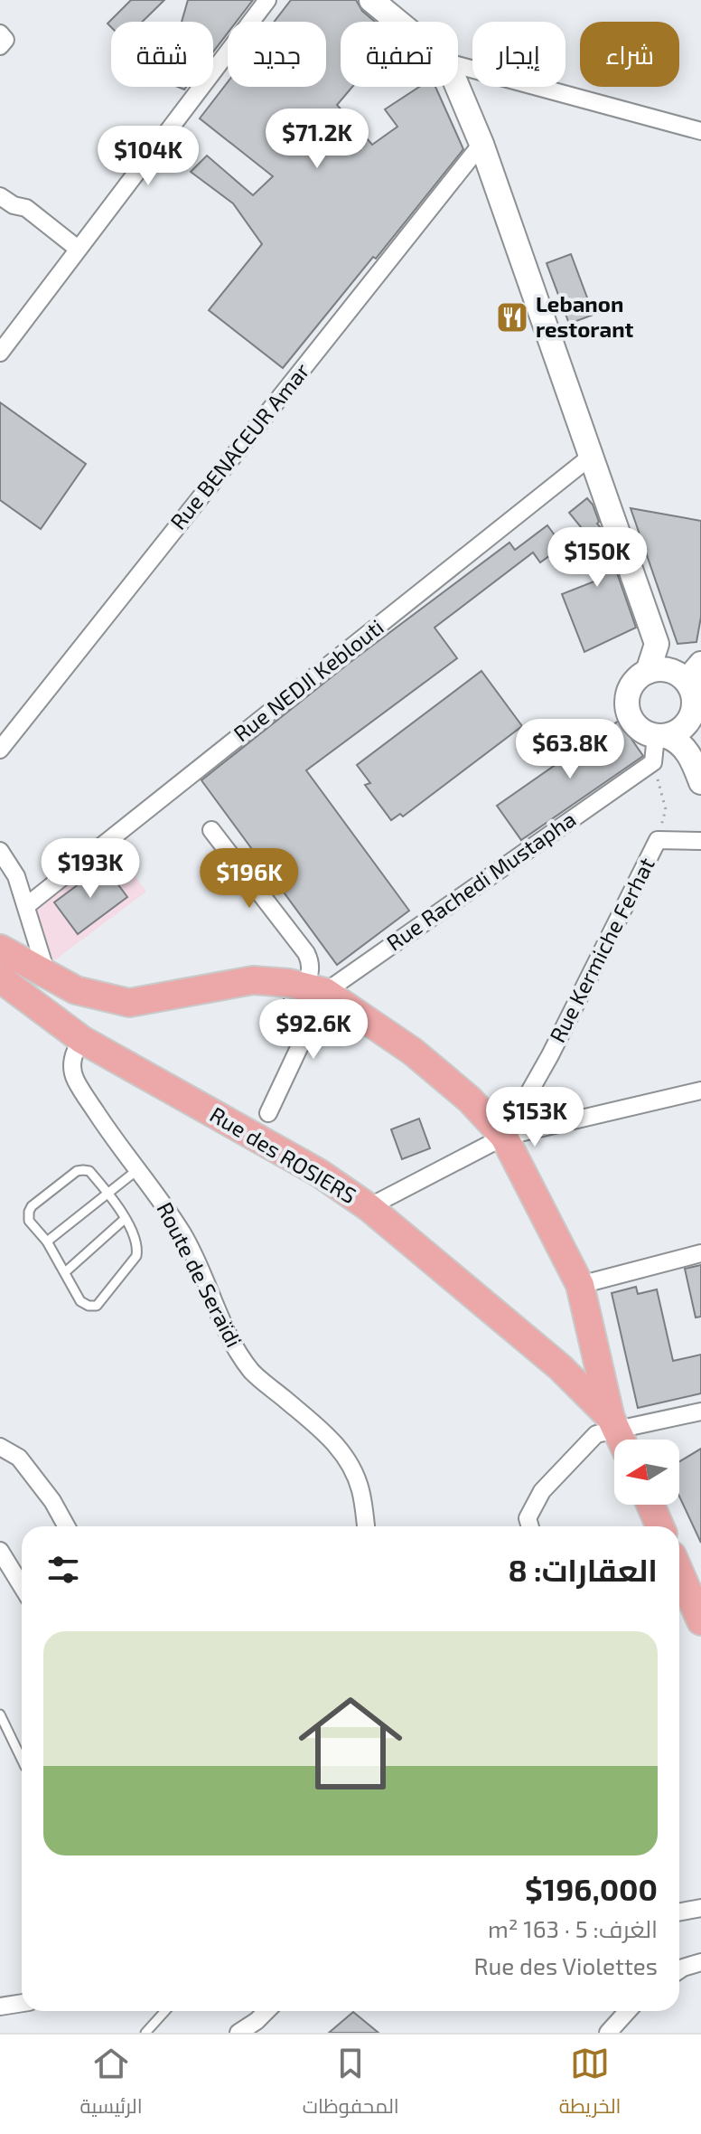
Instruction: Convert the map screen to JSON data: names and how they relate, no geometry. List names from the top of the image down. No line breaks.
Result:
{"streets":{"main road":["Rue des ROSIERS"],"street":["Rue BENACEUR Amar","Rue NEDJI Keblouti","Rue Rachedi Mustapha","Rue Kermiche Ferhat","Route de Seraïdi"]},"crossings":[["Rue des ROSIERS","Route de Seraïdi"]],"places":{"restaurant":["Lebanon restorant"]},"north":"left","page":{"chip":["شراء","إيجار","تصفية","جديد","شقة"],"price":["$71.2K","$104K","$150K","$63.8K","$193K","$196K","$92.6K","$153K"],"heading":"العقارات: 8","list":[{"name":"$196,000","note":"الغرف: 5 · 163 m² · Rue des Violettes"}],"tabs":["الخريطة","المحفوظات","الرئيسية"]}}
